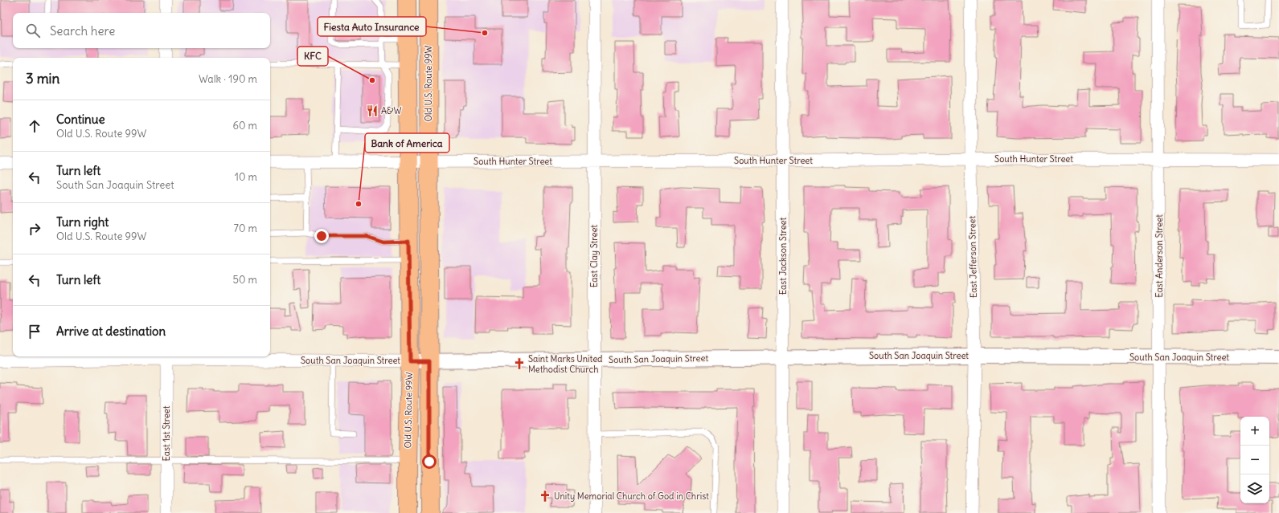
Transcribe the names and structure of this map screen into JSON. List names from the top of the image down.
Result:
{
  "streets": {
    "main road": ["Old U.S. Route 99W"],
    "street": [
      "South Hunter Street",
      "East Clay Street",
      "East Jackson Street",
      "East Anderson Street",
      "East Jefferson Street",
      "South San Joaquin Street",
      "East 1st Street"
    ]
  },
  "crossings": [
    ["Old U.S. Route 99W", "South Hunter Street"],
    ["Old U.S. Route 99W", "South San Joaquin Street"],
    ["South Hunter Street", "East Clay Street"],
    ["South Hunter Street", "East Jackson Street"],
    ["South Hunter Street", "East Anderson Street"],
    ["South Hunter Street", "East Jefferson Street"],
    ["East Clay Street", "South San Joaquin Street"],
    ["East Jackson Street", "South San Joaquin Street"],
    ["East Anderson Street", "South San Joaquin Street"],
    ["East Jefferson Street", "South San Joaquin Street"],
    ["South San Joaquin Street", "East 1st Street"]
  ],
  "places": {
    "other": ["Fiesta Auto Insurance", "KFC", "Bank of America"],
    "restaurant": ["A&W"],
    "church": ["Saint Marks United Methodist Church", "Unity Memorial Church of God in Christ"]
  },
  "page": {
    "search": "Search here",
    "heading": ["3 min", "Walk · 190 m"],
    "list": [
      ["Continue", "Old U.S. Route 99W", "60 m"],
      ["Turn left", "South San Joaquin Street", "10 m"],
      ["Turn right", "Old U.S. Route 99W", "70 m"],
      ["Turn left", "50 m"],
      "Arrive at destination"
    ],
    "map_buttons": ["+", "−"]
  }
}
